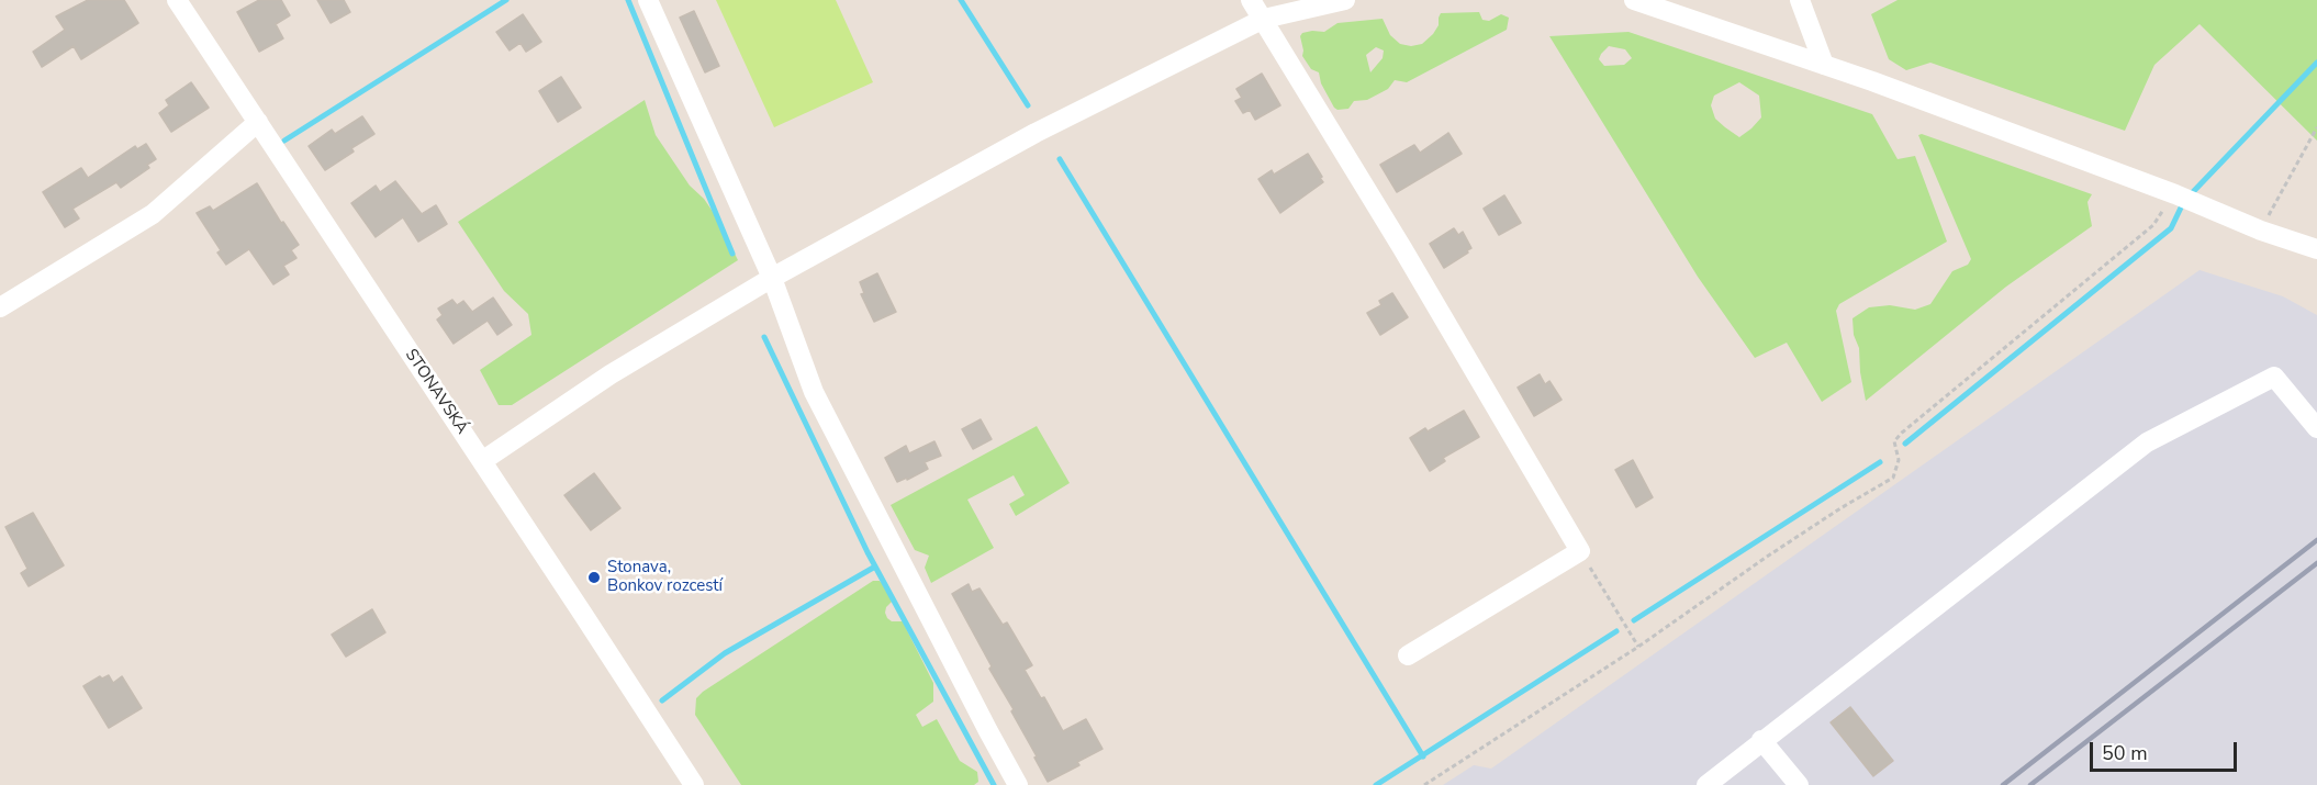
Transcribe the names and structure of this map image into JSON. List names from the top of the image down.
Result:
{
  "streets": {
    "street": ["STONAVSKÁ"]
  },
  "places": ["Stonava, Bonkov rozcestí"],
  "scale_bar": "50 m"
}
